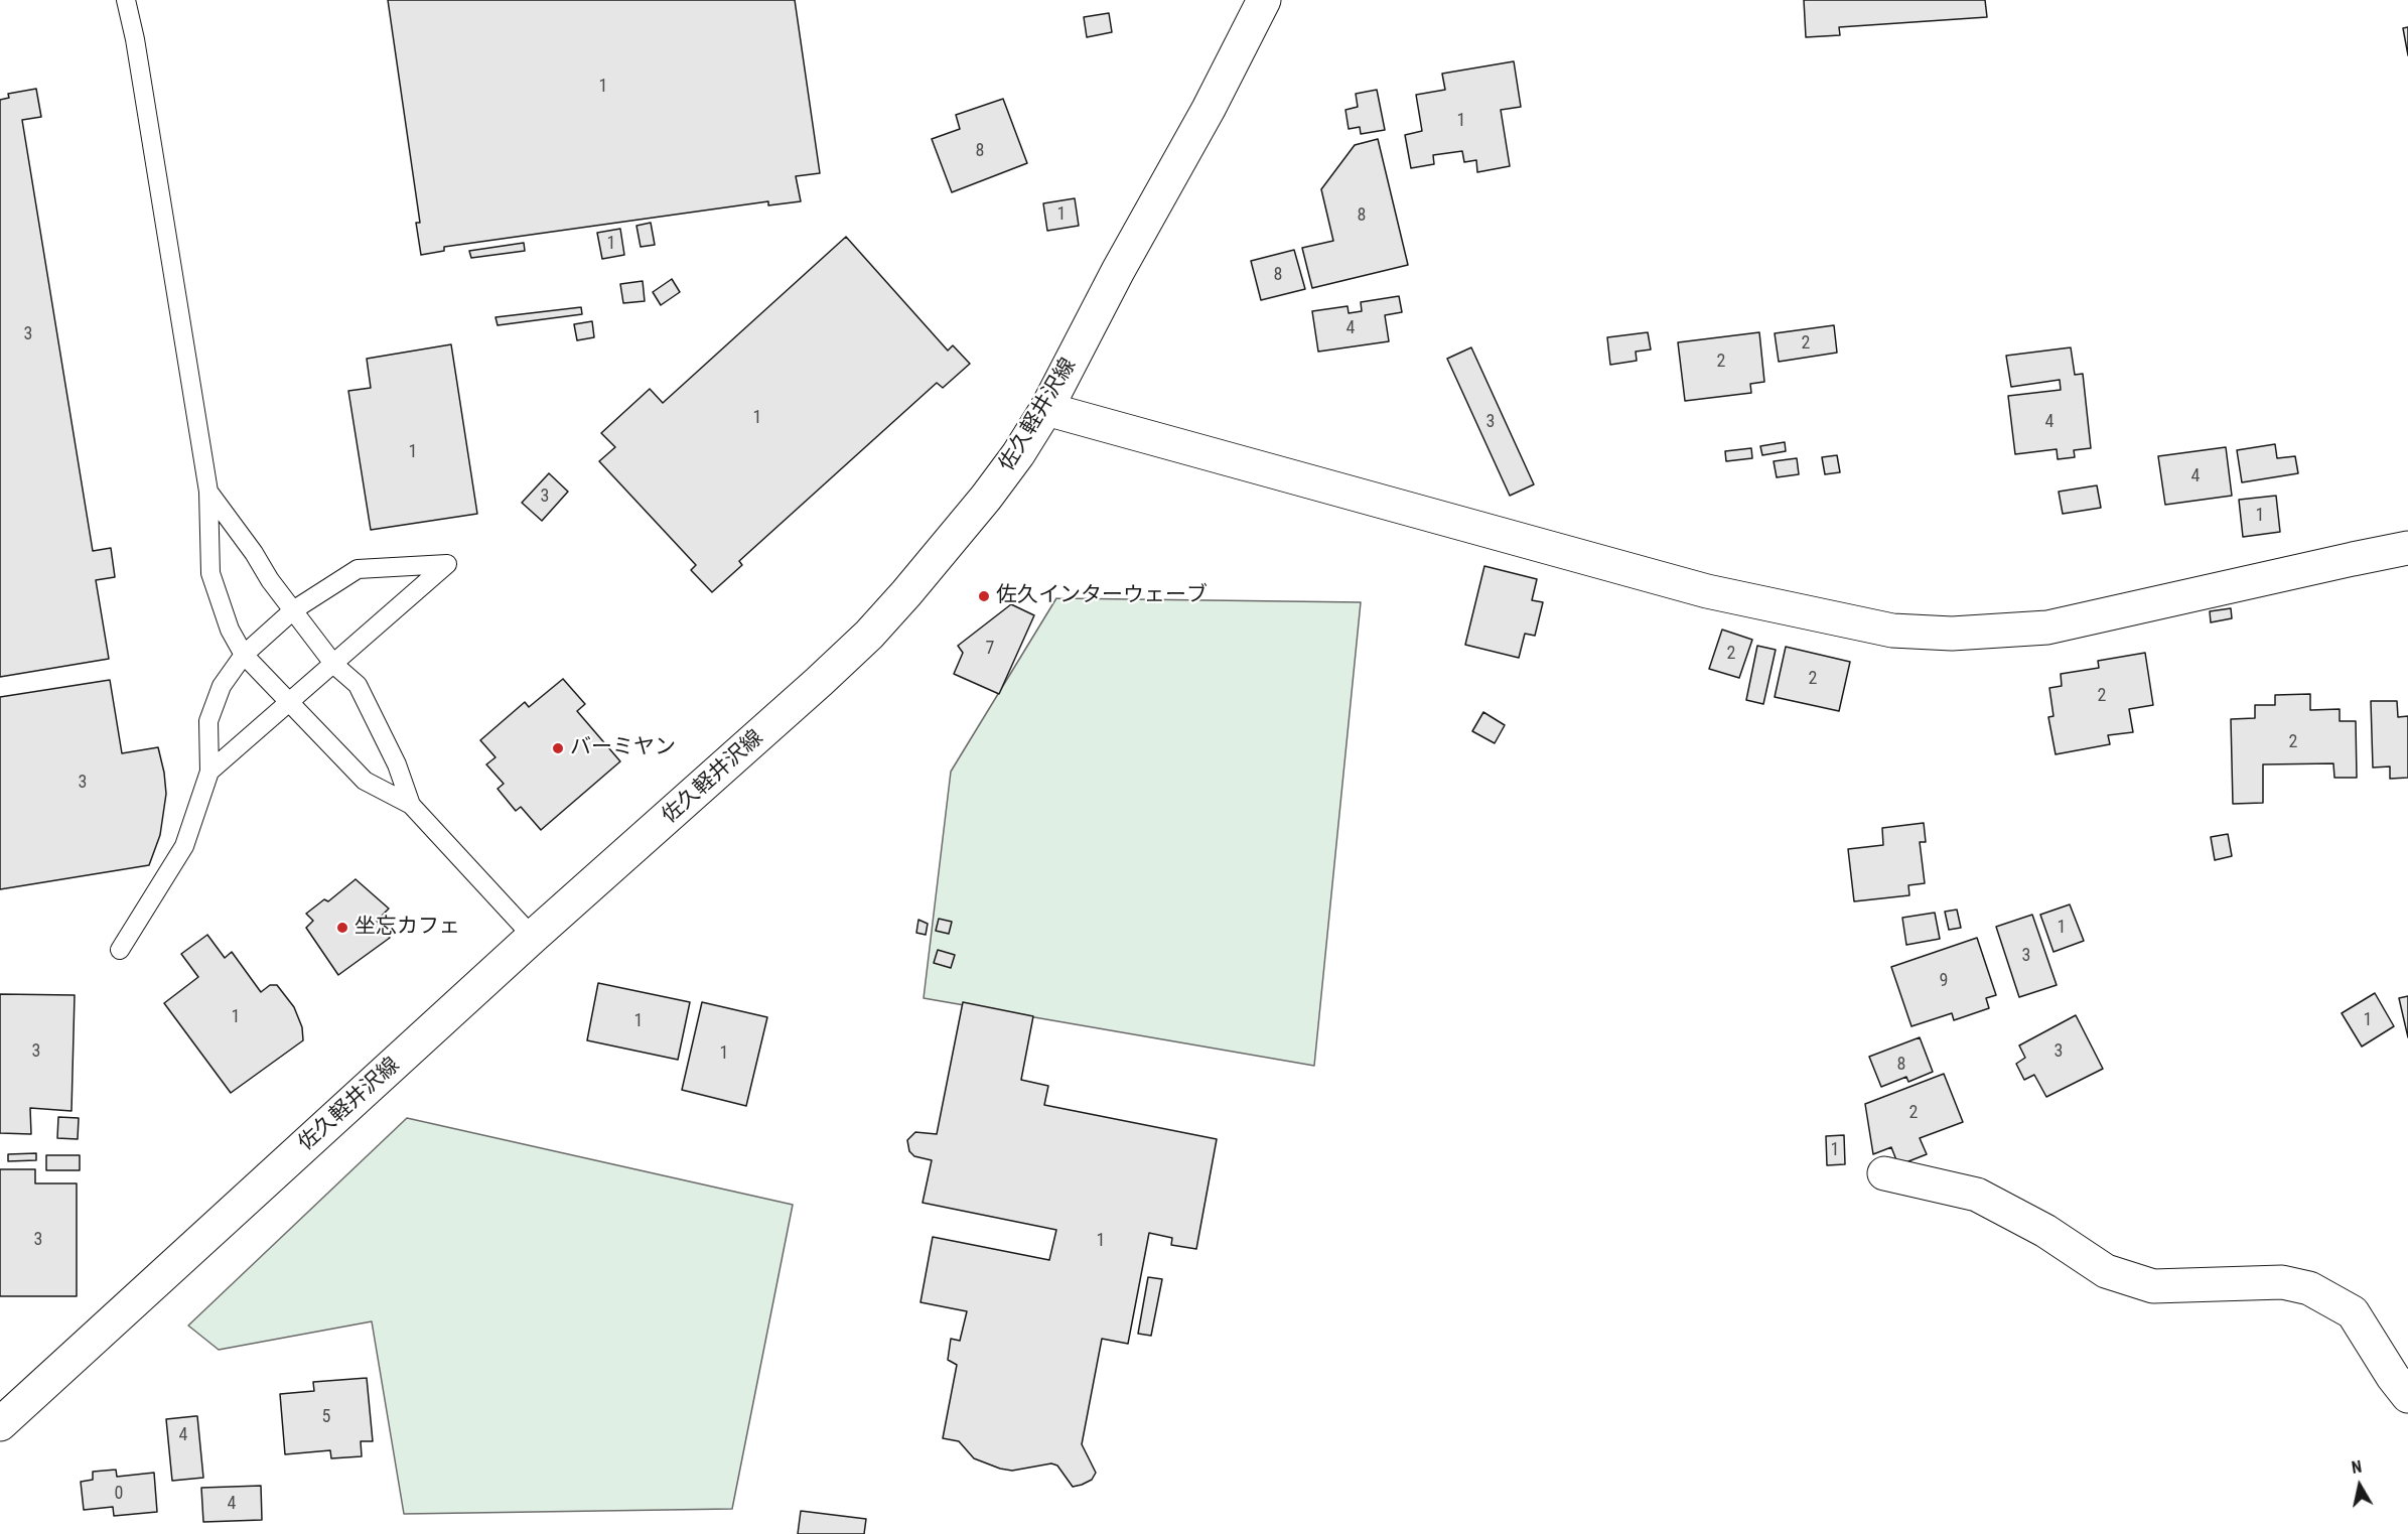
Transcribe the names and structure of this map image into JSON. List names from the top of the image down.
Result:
{
  "streets": {
    "street": ["佐久軽井沢線"]
  },
  "places": ["佐久インターウェーブ", "バーミヤン", "坐忘カフェ"],
  "house_numbers": [
    "1",
    "1",
    "8",
    "1",
    "8",
    "1",
    "8",
    "4",
    "3",
    "2",
    "2",
    "1",
    "3",
    "4",
    "1",
    "4",
    "3",
    "1",
    "7",
    "2",
    "2",
    "2",
    "2",
    "3",
    "1",
    "3",
    "9",
    "1",
    "1",
    "1",
    "3",
    "3",
    "1",
    "8",
    "2",
    "1",
    "3",
    "1",
    "5",
    "4",
    "0",
    "4"
  ],
  "north": "top"
}
